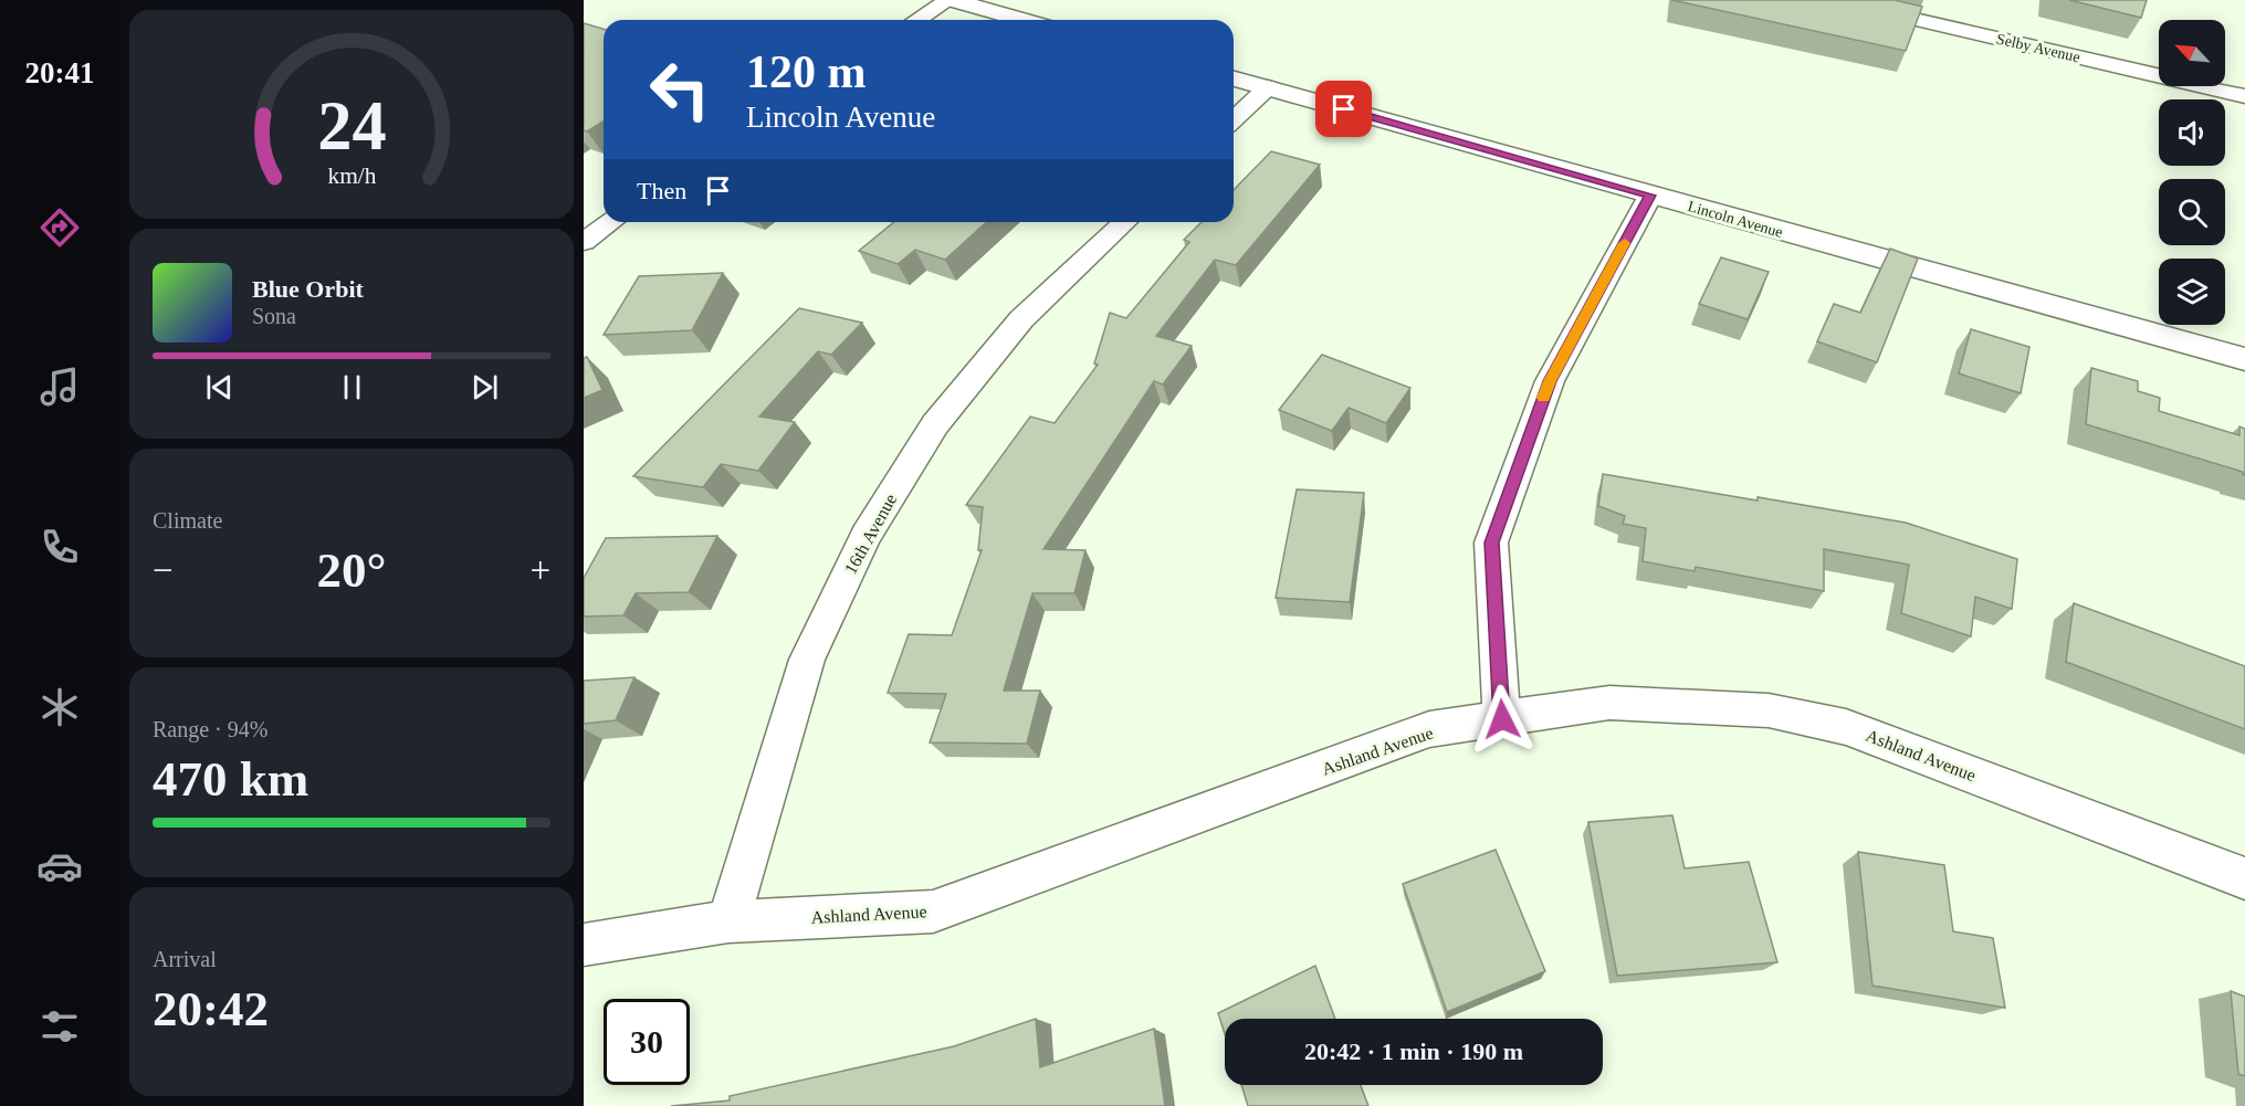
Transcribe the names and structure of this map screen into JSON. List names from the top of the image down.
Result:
{
  "streets": {
    "street": [
      "Selby Avenue",
      "Lincoln Avenue",
      "16th Avenue",
      "Ashland Avenue"
    ]
  },
  "crossings": [
    ["16th Avenue", "Ashland Avenue"]
  ],
  "north": "top left",
  "page": {
    "tabs": "20:41",
    "turn": ["120 m", "Lincoln Avenue"],
    "then": "Then",
    "song": ["Blue Orbit", "Sona"],
    "tile": [
      "Climate",
      ["Range · 94%", "470 km"],
      ["Arrival", "20:42"]
    ],
    "heat": ["−", "20°", "+"],
    "limit": "30",
    "trip": "20:42 · 1 min · 190 m",
    "gauge": ["24", "km/h"]
  }
}
